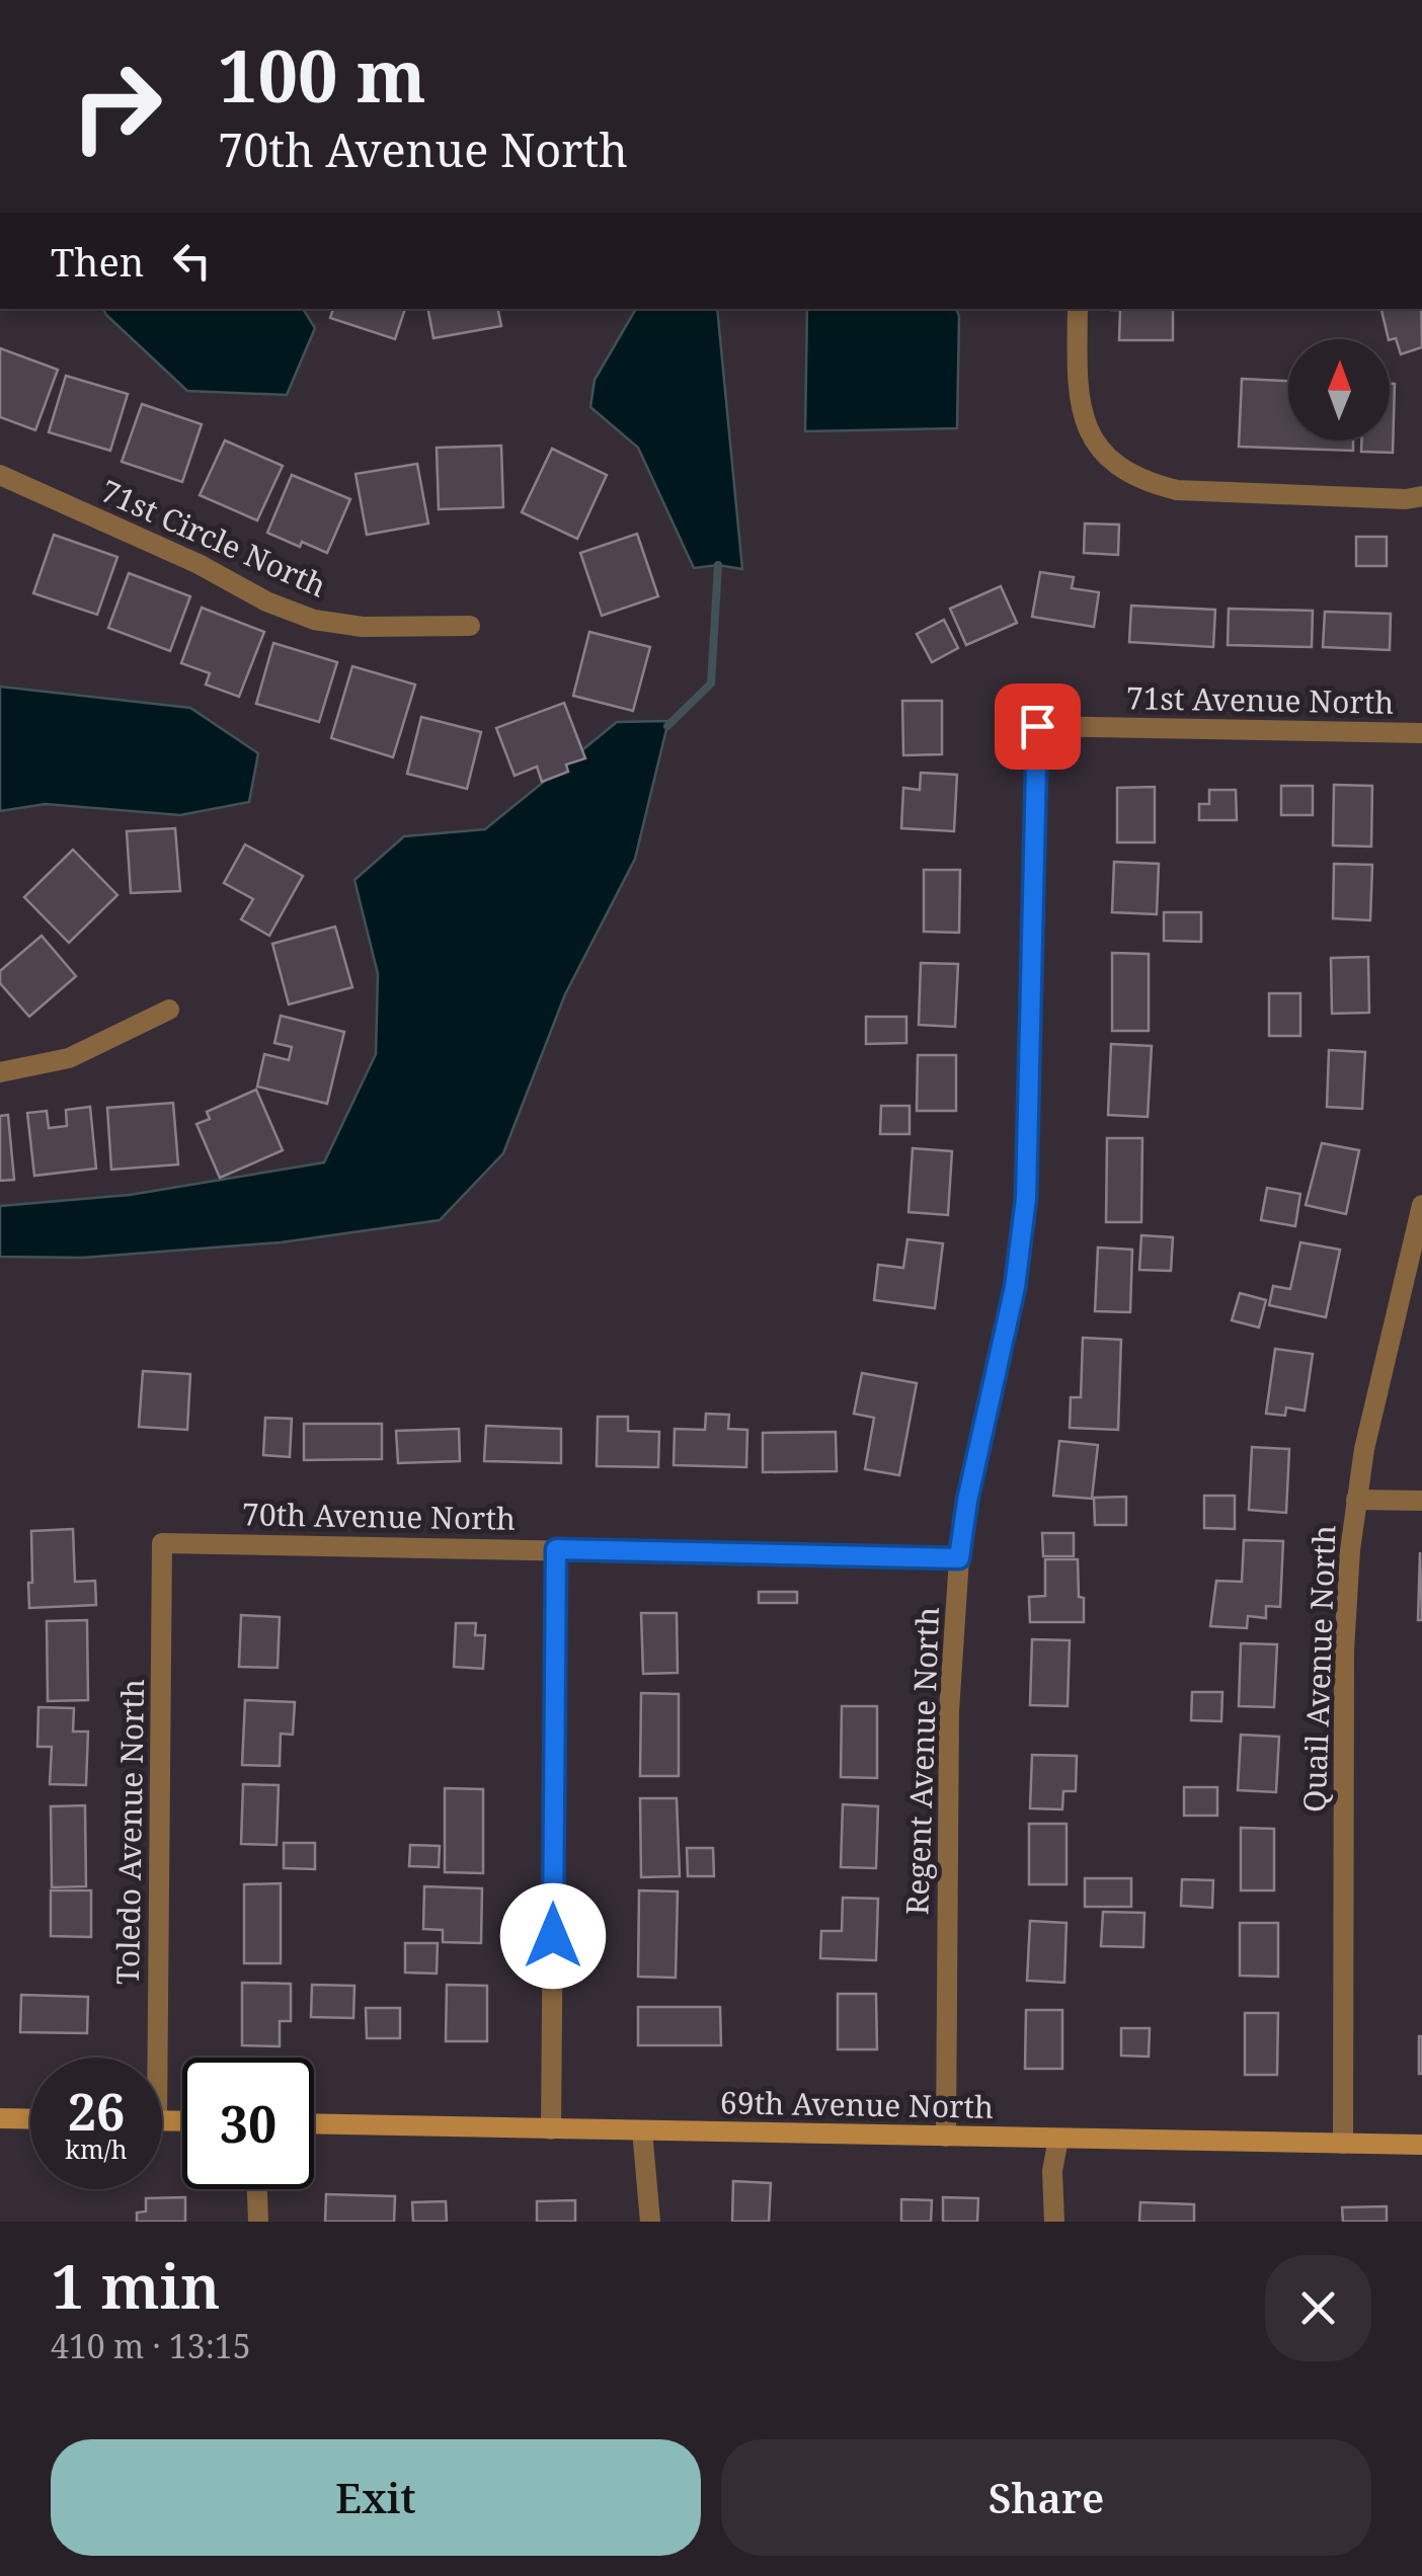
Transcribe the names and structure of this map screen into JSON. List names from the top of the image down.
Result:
{
  "streets": {
    "street": [
      "71st Circle North",
      "71st Avenue North",
      "70th Avenue North",
      "Quail Avenue North",
      "Regent Avenue North",
      "Toledo Avenue North",
      "69th Avenue North"
    ]
  },
  "crossings": [
    ["71st Avenue North", "Regent Avenue North"],
    ["70th Avenue North", "Regent Avenue North"],
    ["70th Avenue North", "Toledo Avenue North"],
    ["Quail Avenue North", "69th Avenue North"],
    ["Regent Avenue North", "69th Avenue North"]
  ],
  "north": "top",
  "page": {
    "turn": ["100 m", "70th Avenue North"],
    "then": "Then",
    "speed": "26 km/h",
    "limit": "30",
    "heading": ["1 min", "410 m · 13:15"],
    "buttons": ["Exit", "Share"]
  }
}
